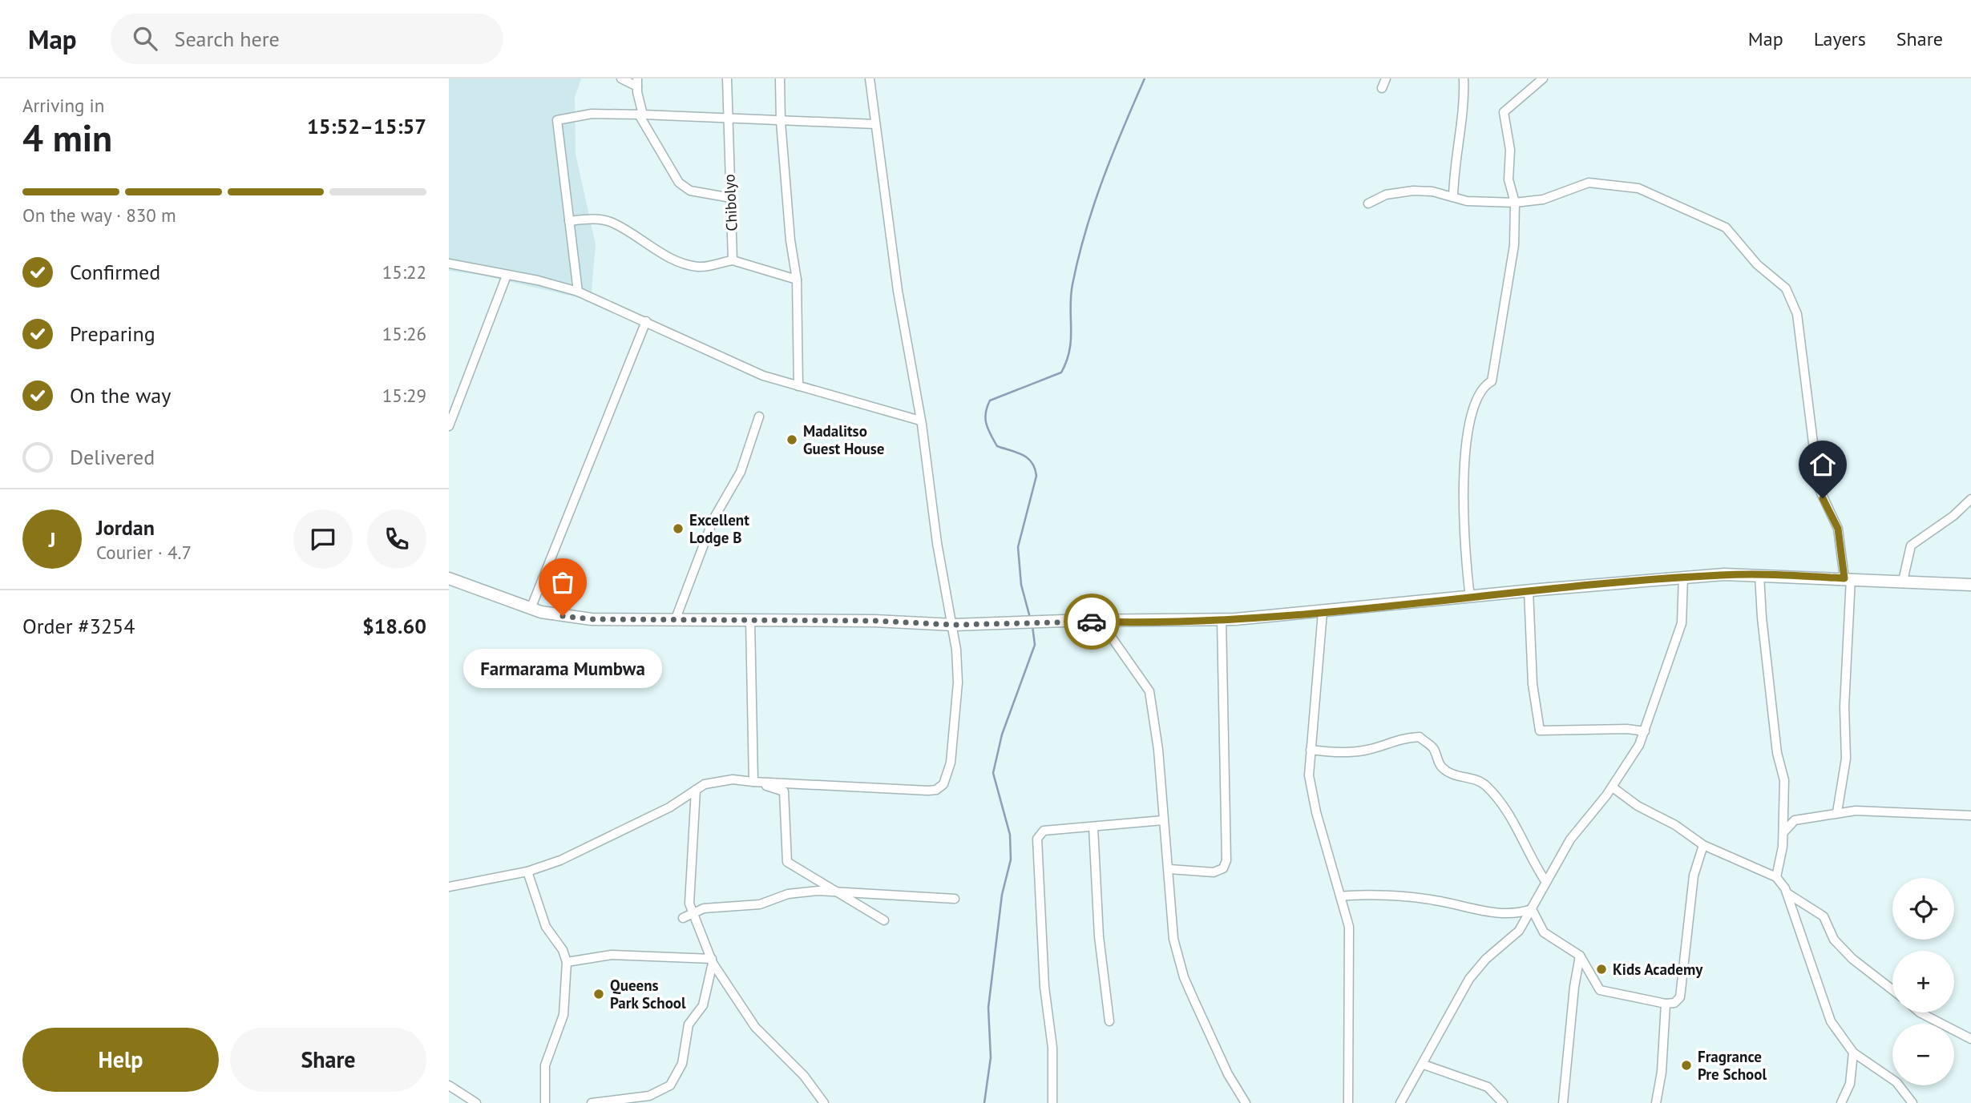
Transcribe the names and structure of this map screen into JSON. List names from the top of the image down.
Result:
{
  "streets": {
    "street": ["Chibolyo"]
  },
  "places": [
    "Madalitso Guest House",
    "Excellent Lodge B",
    "Farmarama Mumbwa",
    "Kids Academy",
    "Queens Park School",
    "Fragrance Pre School"
  ],
  "page": {
    "header": "Map",
    "search": "Search here",
    "nav": ["Map", "Layers", "Share"],
    "heading": ["4 min", "Arriving in", "15:52–15:57"],
    "panel": [
      "Jordan",
      "Courier · 4.7",
      "Order #3254",
      "$18.60"
    ],
    "bar": "On the way · 830 m",
    "list": [
      ["Confirmed", "15:22"],
      ["Preparing", "15:26"],
      ["On the way", "15:29"],
      "Delivered"
    ],
    "round": "J",
    "bubble": "Farmarama Mumbwa",
    "map_buttons": ["+", "−"],
    "buttons": ["Help", "Share"]
  }
}
